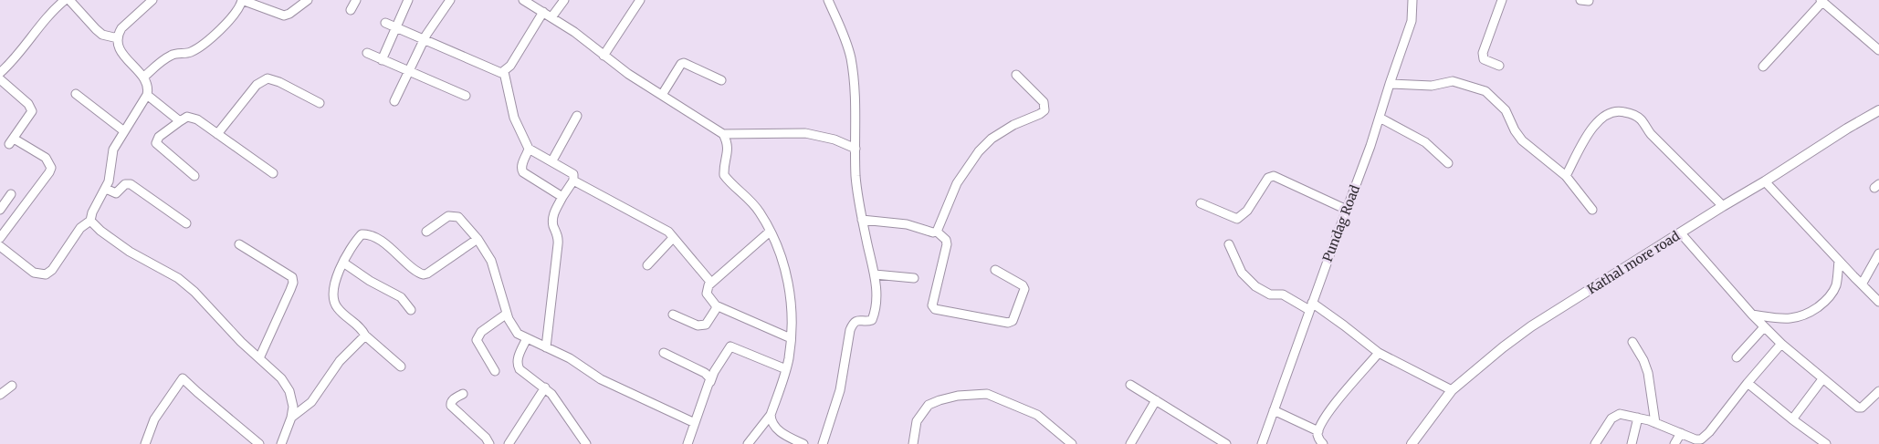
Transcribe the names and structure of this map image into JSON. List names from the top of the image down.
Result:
{
  "streets": {
    "main road": ["Kathal more road"],
    "street": ["Pundag Road"]
  }
}
